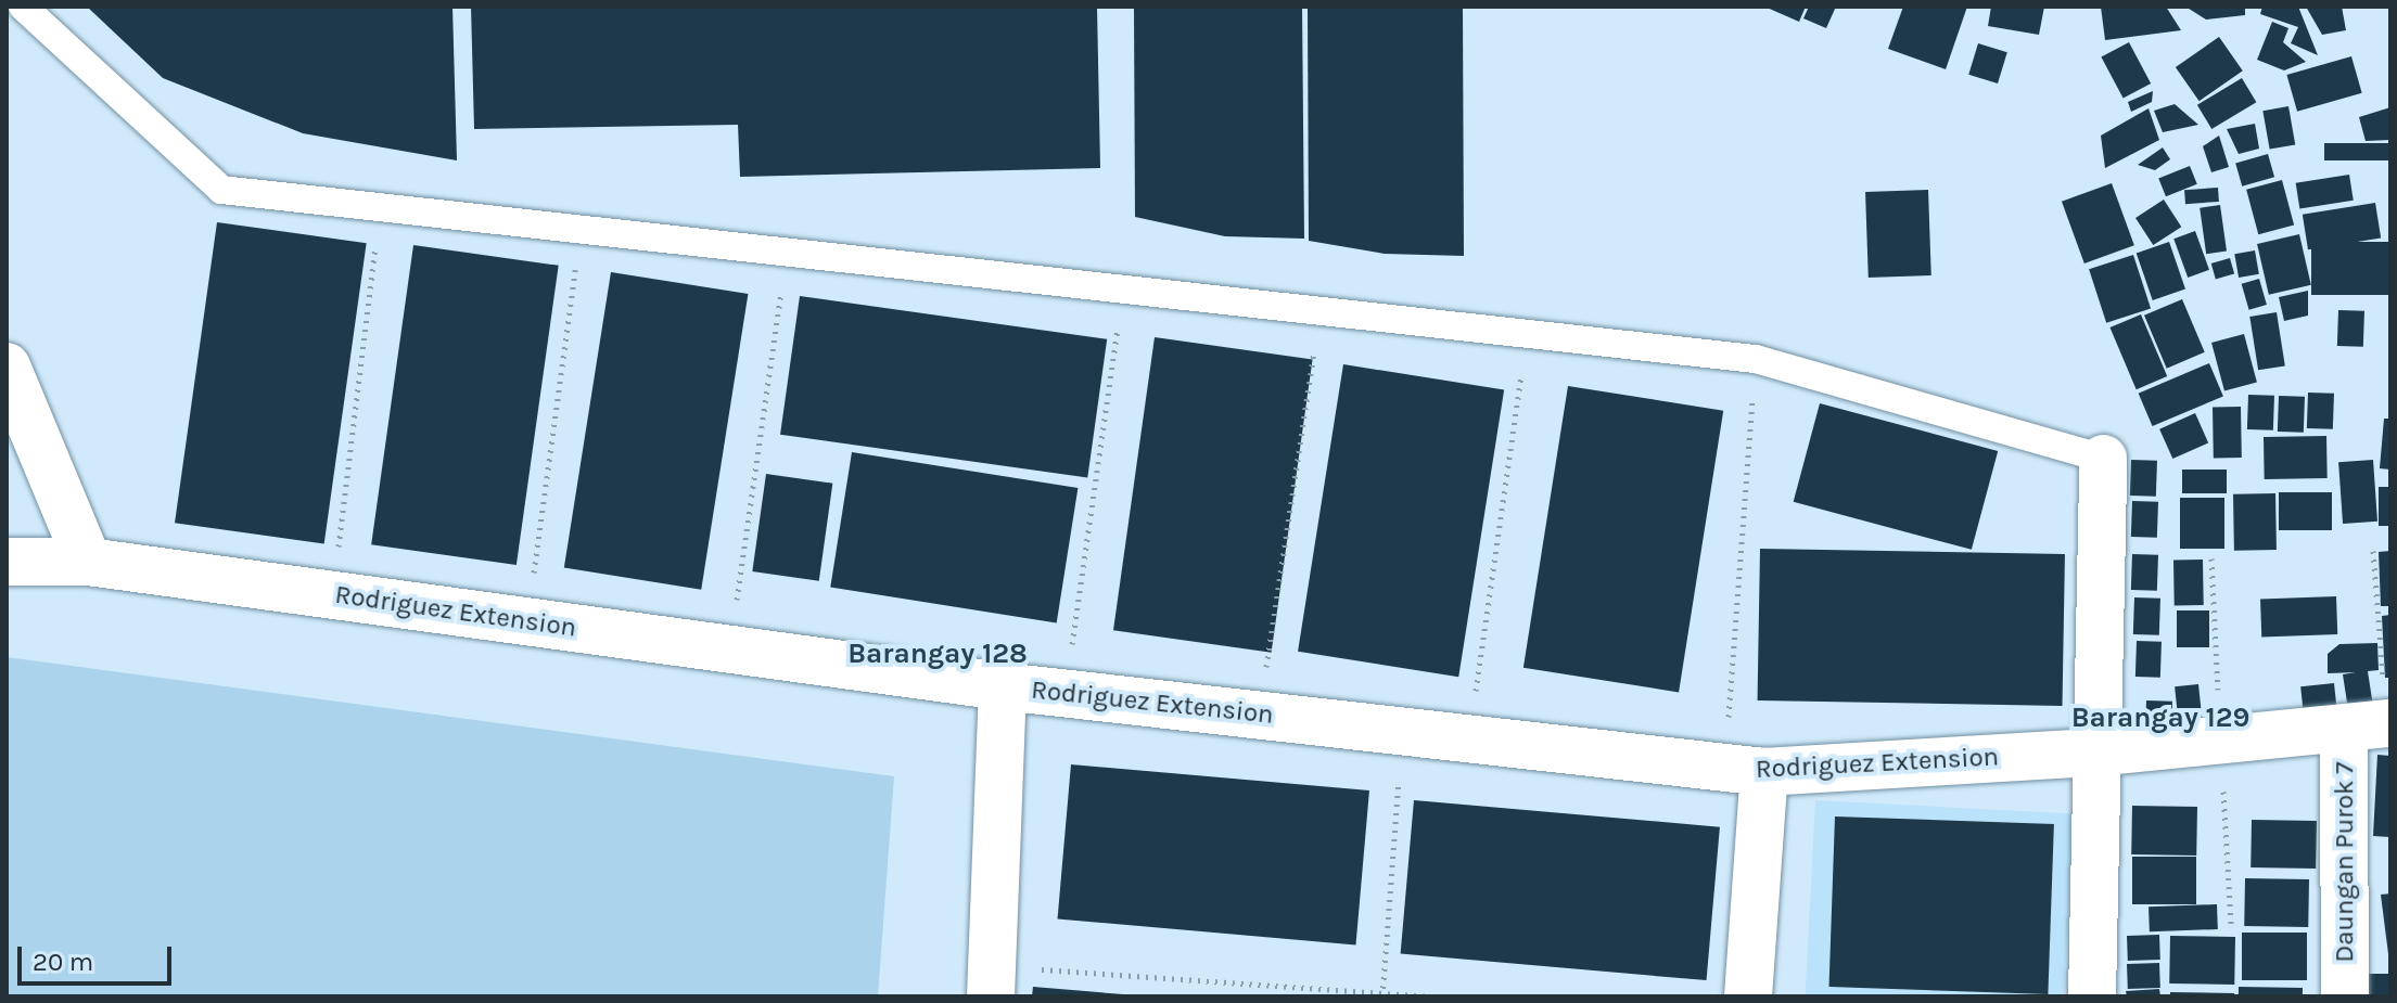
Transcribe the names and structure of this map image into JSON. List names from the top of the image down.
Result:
{
  "streets": {
    "street": ["Rodriguez Extension", "Daungan Purok 7"]
  },
  "crossings": [
    ["Rodriguez Extension", "Daungan Purok 7"]
  ],
  "districts": ["Barangay 128", "Barangay 129"],
  "scale_bar": "20 m"
}
